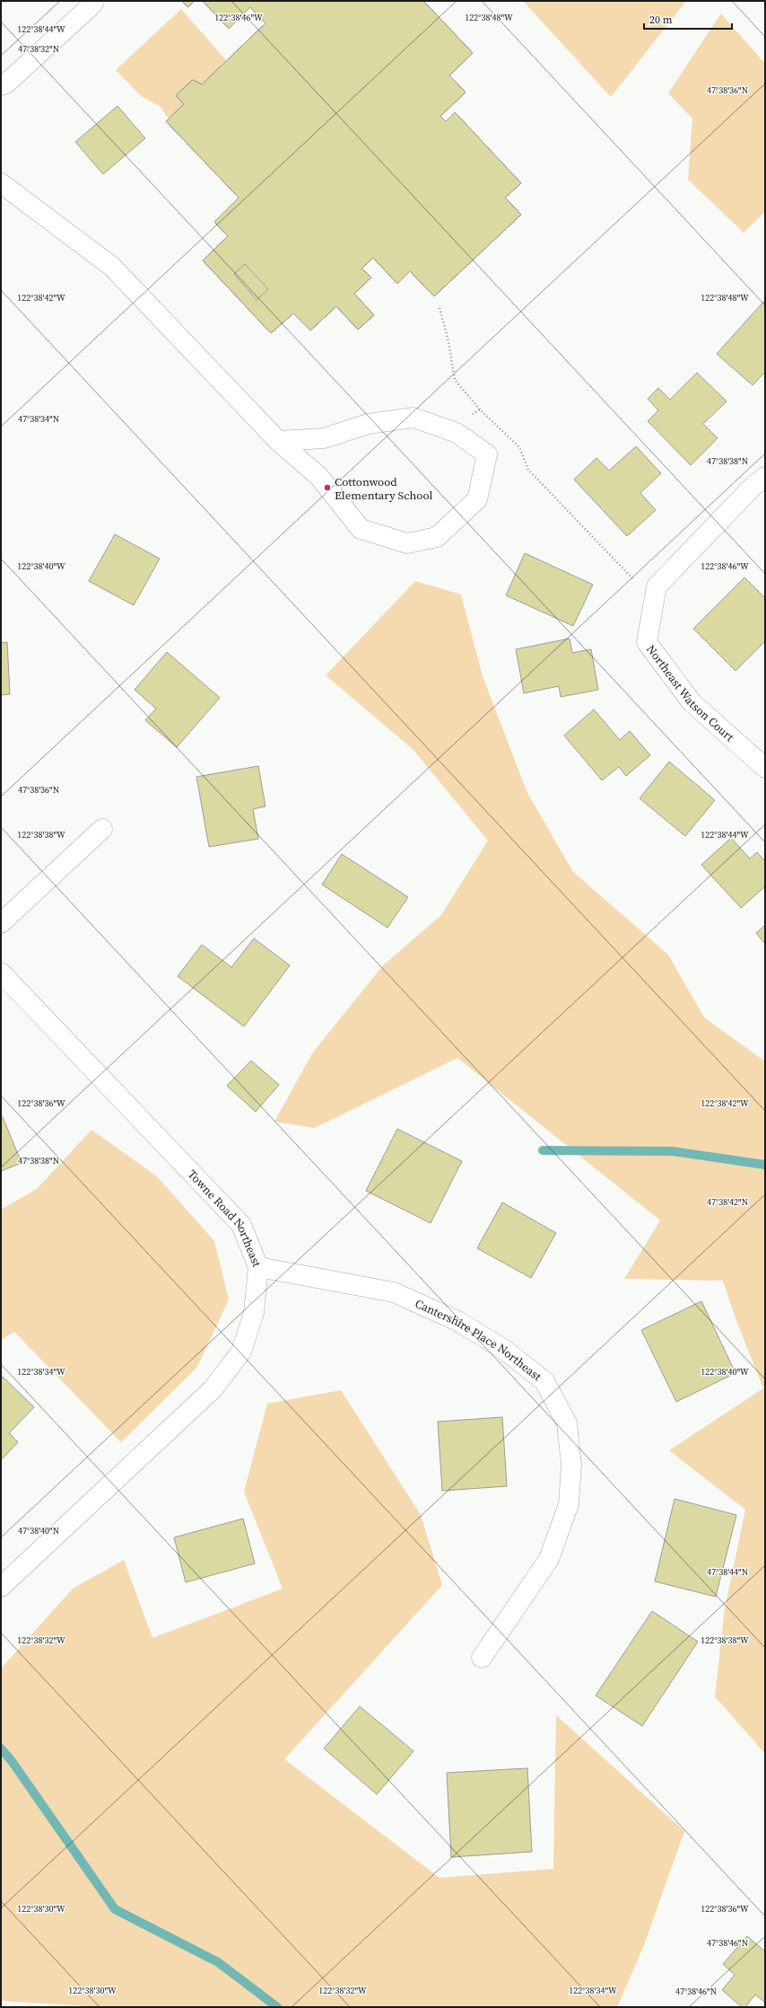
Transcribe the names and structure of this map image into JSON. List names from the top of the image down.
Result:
{
  "streets": {
    "street": ["Northeast Watson Court", "Towne Road Northeast", "Cantershire Place Northeast"]
  },
  "crossings": [
    ["Towne Road Northeast", "Cantershire Place Northeast"]
  ],
  "places": ["Cottonwood Elementary School"],
  "scale_bar": "20 m",
  "coordinates": [
    "122°38'46\"W",
    "122°38'48\"W",
    "122°38'44\"W",
    "47°38'32\"N",
    "47°38'36\"N",
    "122°38'42\"W",
    "47°38'34\"N",
    "47°38'38\"N",
    "122°38'40\"W",
    "122°38'38\"W",
    "122°38'36\"W",
    "47°38'42\"N",
    "122°38'34\"W",
    "47°38'40\"N",
    "47°38'44\"N",
    "122°38'32\"W",
    "122°38'30\"W",
    "47°38'46\"N"
  ]
}
